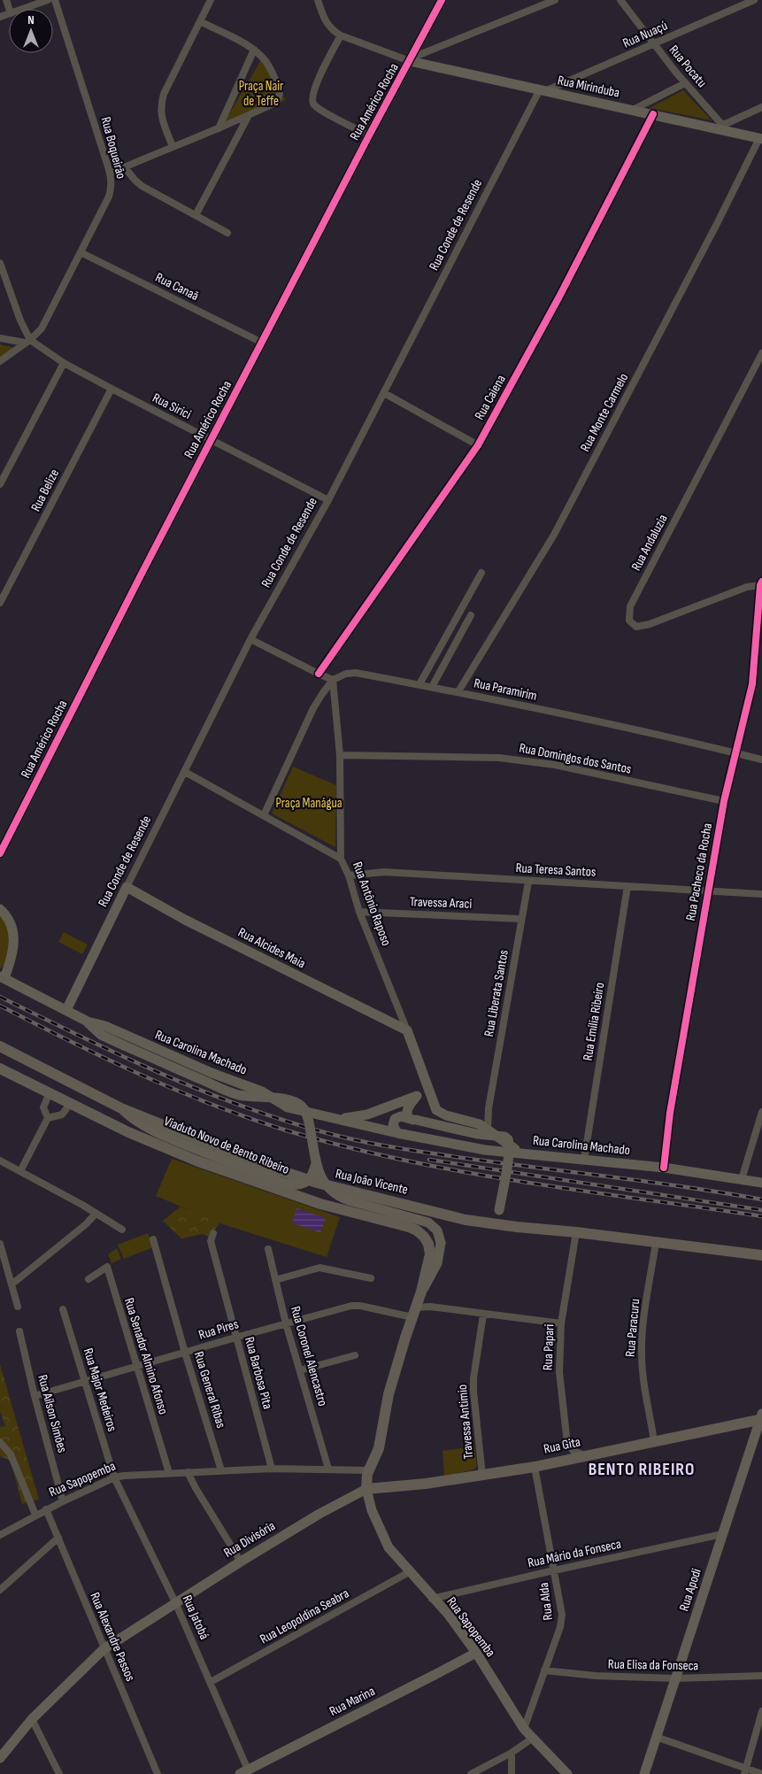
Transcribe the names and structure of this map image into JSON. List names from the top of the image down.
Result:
{
  "streets": {
    "main road": [
      "Rua Mirinduba",
      "Rua Américo Rocha",
      "Rua Conde de Resende",
      "Rua Antônio Raposo",
      "Rua Alcides Maia",
      "Rua Carolina Machado",
      "Viaduto Novo de Bento Ribeiro",
      "Rua João Vicente",
      "Rua Gita",
      "Rua Sapopemba",
      "Rua Divisória",
      "Rua Apodi",
      "Rua Marina"
    ],
    "street": [
      "Rua Nuaçú",
      "Rua Pocatu",
      "Rua Boqueirão",
      "Rua Canaã",
      "Rua Caiena",
      "Rua Sirici",
      "Rua Monte Carmelo",
      "Rua Belize",
      "Rua Andaluzia",
      "Rua Paramirim",
      "Rua Domingos dos Santos",
      "Rua Teresa Santos",
      "Rua Pacheco da Rocha",
      "Travessa Araci",
      "Rua Liberata Santos",
      "Rua Emília Ribeiro",
      "Rua Paracuru",
      "Rua Pires",
      "Rua Papari",
      "Rua Senador Almino Afonso",
      "Rua Coronel Alencastro",
      "Rua Barbosa Pita",
      "Rua Major Medeiros",
      "Rua General Ribas",
      "Rua Aílson Simões",
      "Travessa Antimio",
      "Rua Mário da Fonseca",
      "Rua Alda",
      "Rua Leopoldina Seabra",
      "Rua Jatobá",
      "Rua Alexandre Passos",
      "Rua Elisa da Fonseca"
    ]
  },
  "crossings": [
    ["Rua Nuaçú", "Rua Pocatu"],
    ["Rua Nuaçú", "Rua Mirinduba"],
    ["Rua Nuaçú", "Rua Conde de Resende"],
    ["Rua Pocatu", "Rua Mirinduba"],
    ["Rua Mirinduba", "Rua Américo Rocha"],
    ["Rua Mirinduba", "Rua Conde de Resende"],
    ["Rua Mirinduba", "Rua Caiena"],
    ["Rua Mirinduba", "Rua Monte Carmelo"],
    ["Rua Américo Rocha", "Rua Canaã"],
    ["Rua Américo Rocha", "Rua Sirici"],
    ["Rua Boqueirão", "Rua Canaã"],
    ["Rua Boqueirão", "Rua Sirici"],
    ["Rua Conde de Resende", "Rua Sirici"],
    ["Rua Conde de Resende", "Rua Antônio Raposo"],
    ["Rua Conde de Resende", "Rua Alcides Maia"],
    ["Rua Conde de Resende", "Rua Carolina Machado"],
    ["Rua Sirici", "Rua Belize"],
    ["Rua Monte Carmelo", "Rua Paramirim"],
    ["Rua Andaluzia", "Rua Pacheco da Rocha"],
    ["Rua Paramirim", "Rua Pacheco da Rocha"],
    ["Rua Domingos dos Santos", "Rua Pacheco da Rocha"],
    ["Rua Teresa Santos", "Rua Pacheco da Rocha"],
    ["Rua Teresa Santos", "Rua Antônio Raposo"],
    ["Rua Teresa Santos", "Rua Liberata Santos"],
    ["Rua Teresa Santos", "Rua Emília Ribeiro"],
    ["Rua Pacheco da Rocha", "Rua Carolina Machado"],
    ["Travessa Araci", "Rua Antônio Raposo"],
    ["Travessa Araci", "Rua Liberata Santos"],
    ["Rua Antônio Raposo", "Rua Alcides Maia"],
    ["Rua Antônio Raposo", "Rua Liberata Santos"],
    ["Rua Antônio Raposo", "Rua Carolina Machado"],
    ["Rua Emília Ribeiro", "Rua Carolina Machado"],
    ["Viaduto Novo de Bento Ribeiro", "Rua João Vicente"],
    ["Rua João Vicente", "Rua Paracuru"],
    ["Rua João Vicente", "Rua Papari"],
    ["Rua Paracuru", "Rua Gita"],
    ["Rua Pires", "Rua Papari"],
    ["Rua Pires", "Rua Senador Almino Afonso"],
    ["Rua Pires", "Rua Coronel Alencastro"],
    ["Rua Pires", "Rua Barbosa Pita"],
    ["Rua Pires", "Rua Major Medeiros"],
    ["Rua Pires", "Rua General Ribas"],
    ["Rua Pires", "Rua Aílson Simões"],
    ["Rua Pires", "Travessa Antimio"],
    ["Rua Papari", "Rua Gita"],
    ["Rua Senador Almino Afonso", "Rua Sapopemba"],
    ["Rua Coronel Alencastro", "Rua Sapopemba"],
    ["Rua Barbosa Pita", "Rua Sapopemba"],
    ["Rua Major Medeiros", "Rua Sapopemba"],
    ["Rua Major Medeiros", "Rua Jatobá"],
    ["Rua General Ribas", "Rua Sapopemba"],
    ["Rua Aílson Simões", "Rua Sapopemba"],
    ["Travessa Antimio", "Rua Gita"],
    ["Rua Gita", "Rua Sapopemba"],
    ["Rua Gita", "Rua Divisória"],
    ["Rua Gita", "Rua Apodi"],
    ["Rua Gita", "Rua Alda"],
    ["Rua Sapopemba", "Rua Divisória"],
    ["Rua Sapopemba", "Rua Mário da Fonseca"],
    ["Rua Sapopemba", "Rua Alda"],
    ["Rua Sapopemba", "Rua Leopoldina Seabra"],
    ["Rua Sapopemba", "Rua Jatobá"],
    ["Rua Sapopemba", "Rua Alexandre Passos"],
    ["Rua Sapopemba", "Rua Marina"],
    ["Rua Divisória", "Rua Jatobá"],
    ["Rua Divisória", "Rua Alexandre Passos"],
    ["Rua Mário da Fonseca", "Rua Apodi"],
    ["Rua Mário da Fonseca", "Rua Alda"],
    ["Rua Apodi", "Rua Elisa da Fonseca"],
    ["Rua Alda", "Rua Elisa da Fonseca"],
    ["Rua Leopoldina Seabra", "Rua Jatobá"],
    ["Rua Jatobá", "Rua Marina"]
  ],
  "districts": ["BENTO RIBEIRO"],
  "parks": ["Praça Nair de Teffe", "Praça Manágua"],
  "north": "top"
}
